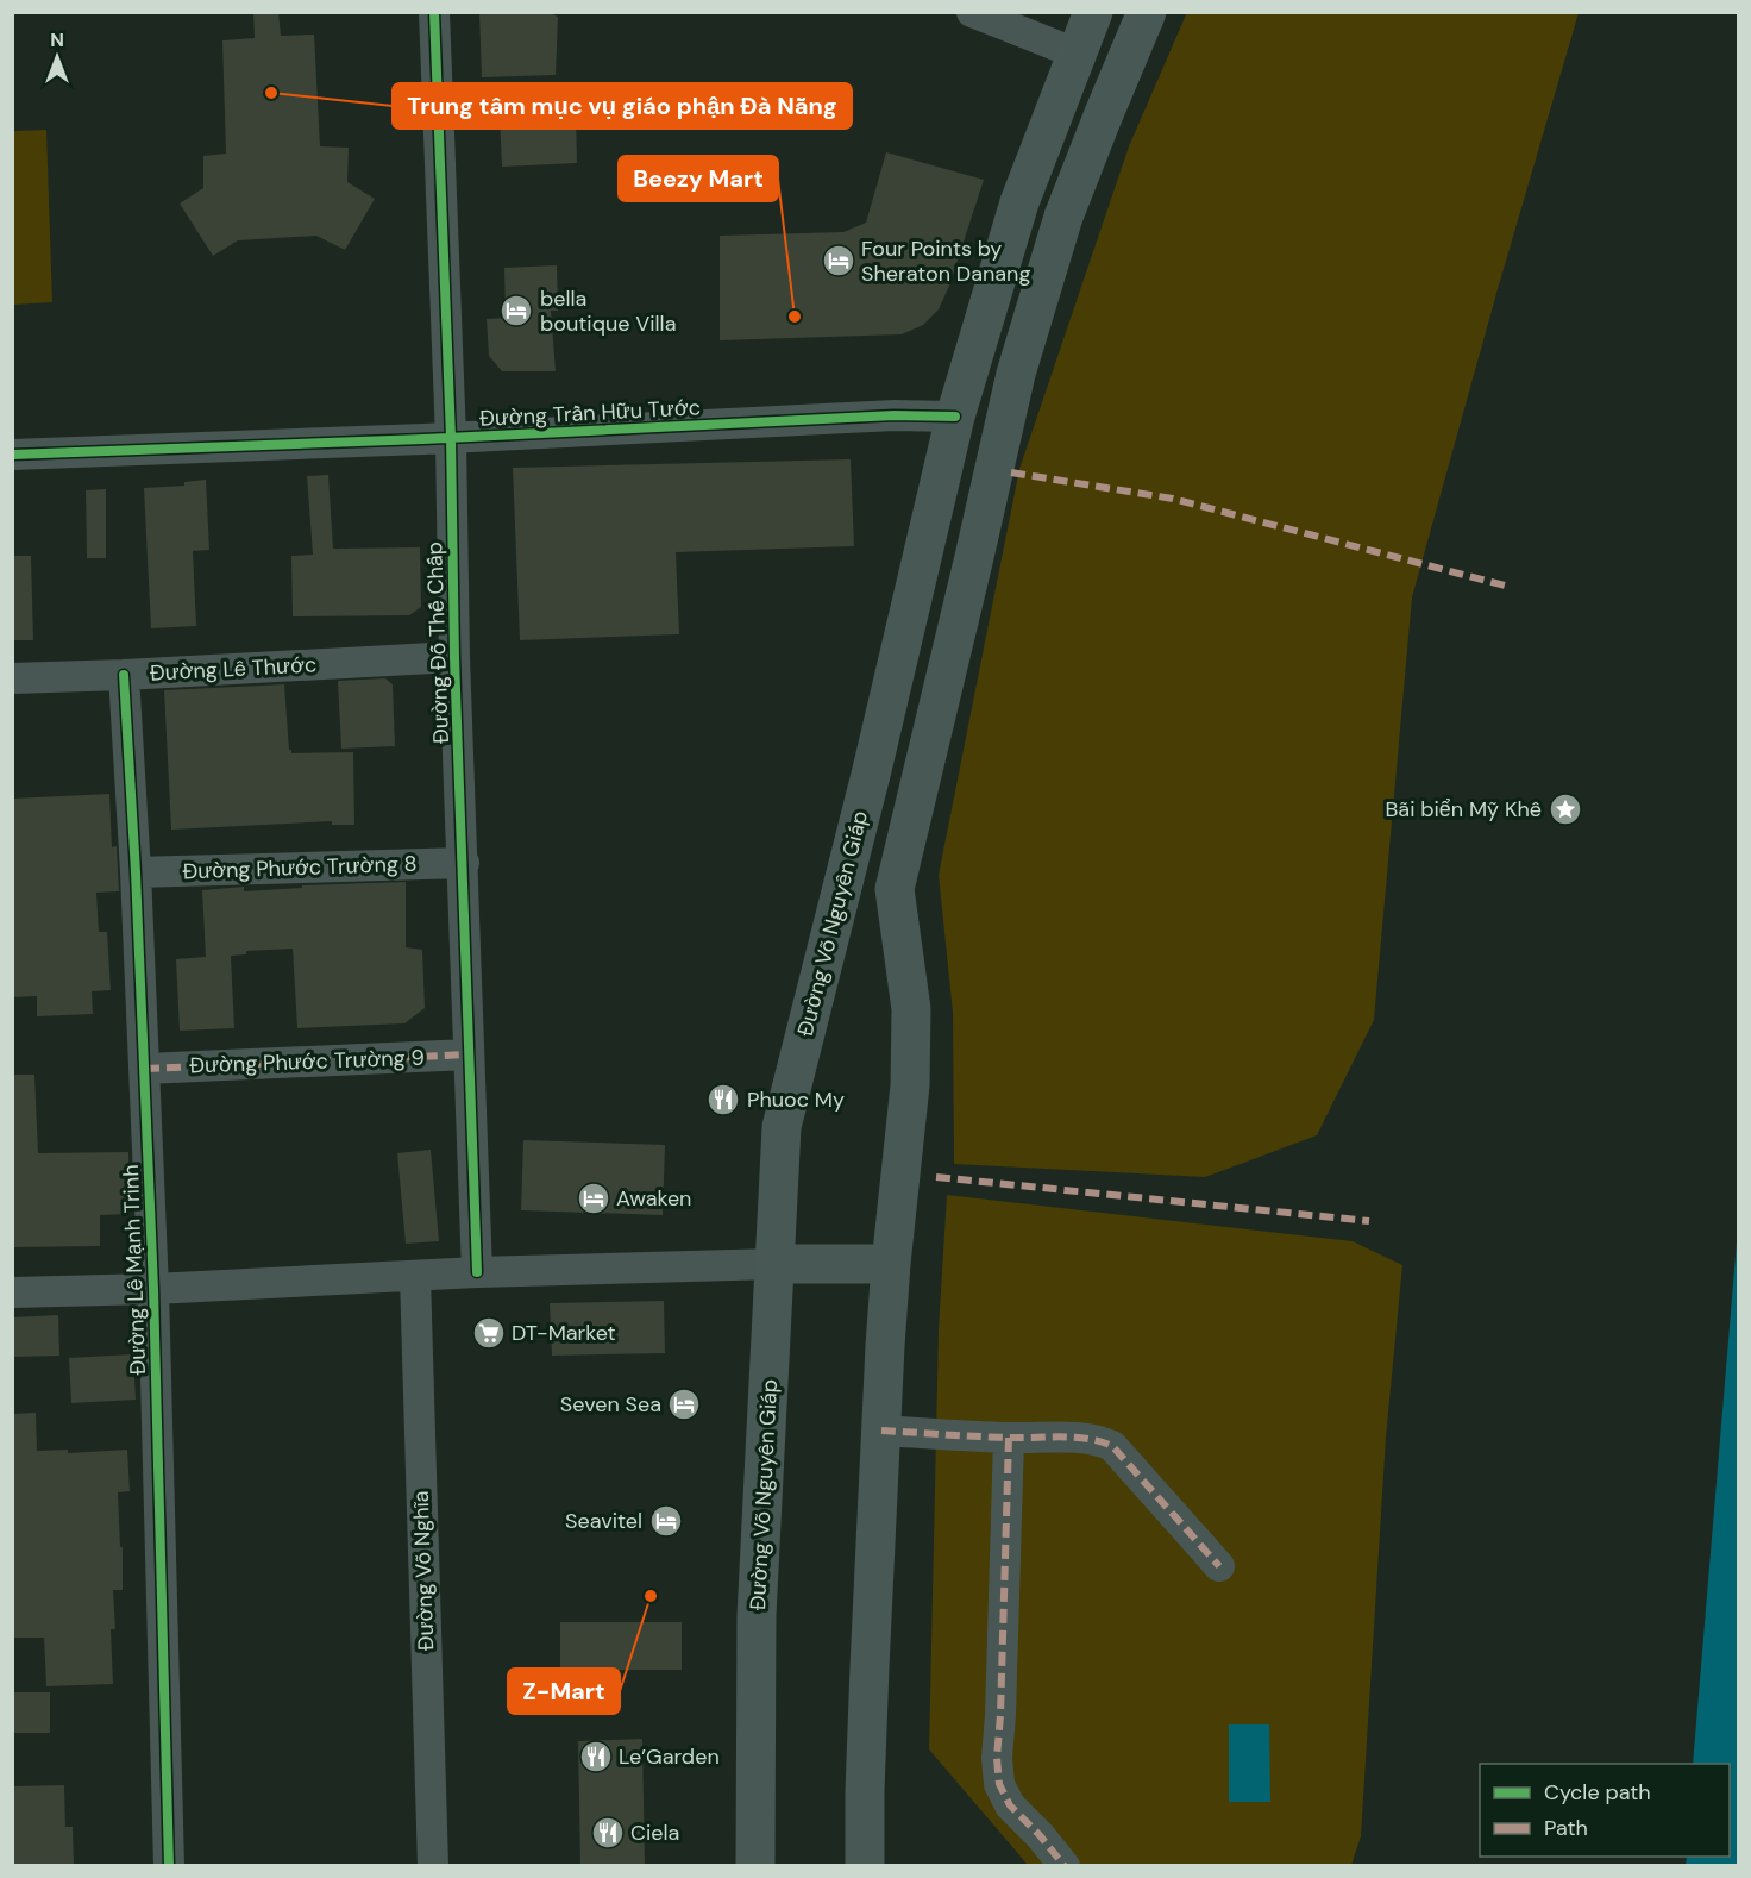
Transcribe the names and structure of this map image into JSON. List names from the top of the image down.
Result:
{
  "streets": {
    "main road": ["Đường Võ Nguyên Giáp"],
    "street": [
      "Đường Trần Hữu Tước",
      "Đường Đỗ Thế Chấp",
      "Đường Lê Thước",
      "Đường Phước Trường 8",
      "Đường Phước Trường 9",
      "Đường Lê Mạnh Trinh",
      "Đường Võ Nghĩa"
    ]
  },
  "crossings": [
    ["Đường Trần Hữu Tước", "Đường Đỗ Thế Chấp"],
    ["Đường Trần Hữu Tước", "Đường Võ Nguyên Giáp"],
    ["Đường Đỗ Thế Chấp", "Đường Lê Thước"],
    ["Đường Đỗ Thế Chấp", "Đường Phước Trường 8"],
    ["Đường Đỗ Thế Chấp", "Đường Phước Trường 9"],
    ["Đường Lê Thước", "Đường Lê Mạnh Trinh"],
    ["Đường Phước Trường 8", "Đường Lê Mạnh Trinh"],
    ["Đường Phước Trường 9", "Đường Lê Mạnh Trinh"]
  ],
  "places": {
    "other": ["Trung tâm mục vụ giáo phận Đà Nẵng", "Beezy Mart", "Z-Mart"],
    "hotel": [
      "Four Points by Sheraton Danang",
      "bella boutique Villa",
      "Awaken",
      "Seven Sea",
      "Seavitel"
    ],
    "place": ["Bãi biển Mỹ Khê"],
    "restaurant": ["Phuoc My", "Le’Garden", "Ciela"],
    "supermarket": ["DT-Market"]
  },
  "legend": ["Cycle path", "Path"],
  "north": "top"
}
